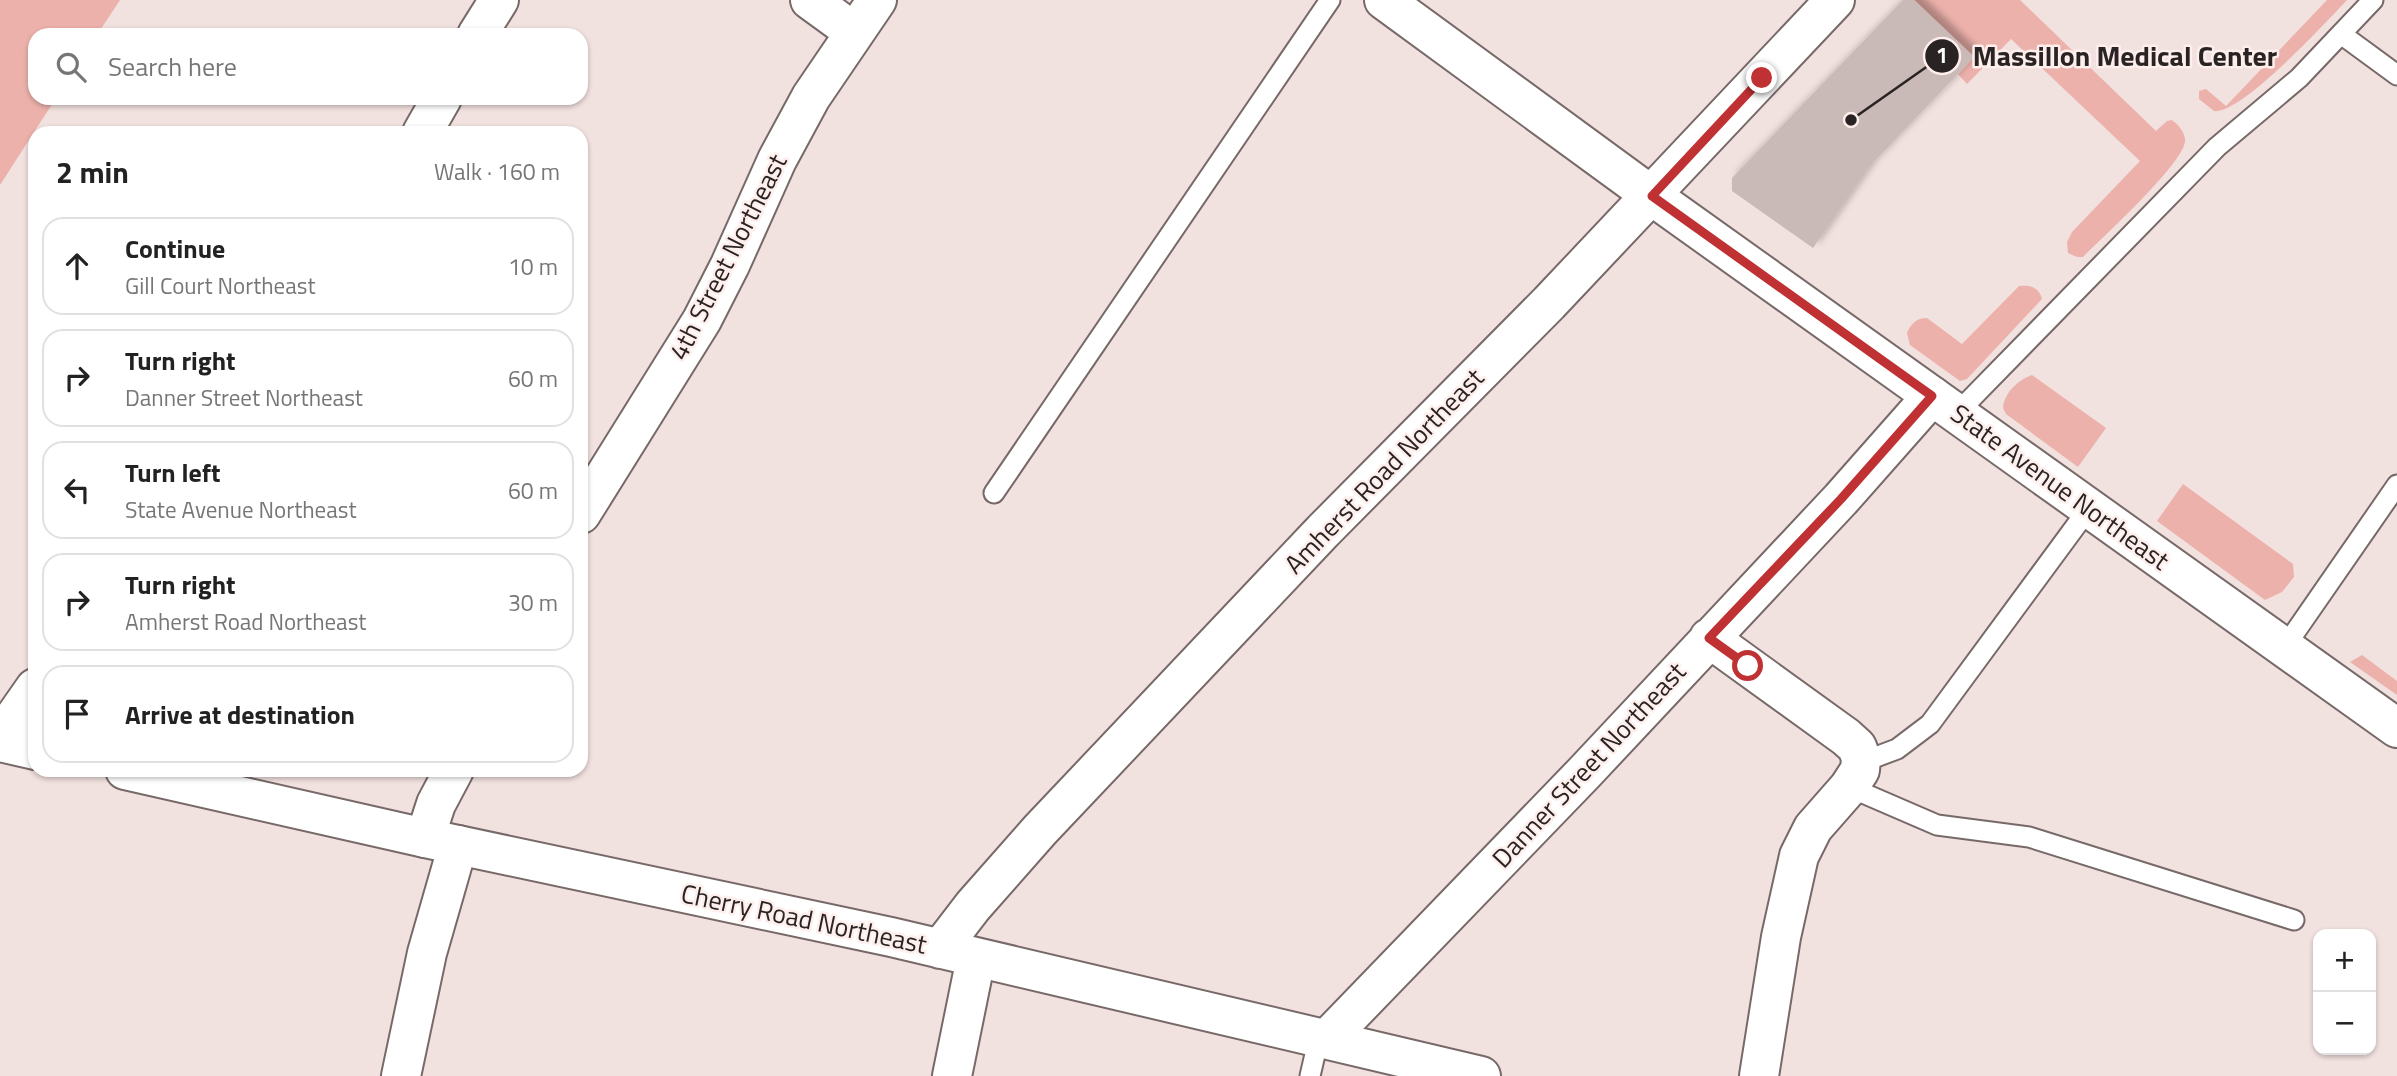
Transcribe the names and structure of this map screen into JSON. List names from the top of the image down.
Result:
{
  "streets": {
    "street": [
      "4th Street Northeast",
      "Amherst Road Northeast",
      "State Avenue Northeast",
      "Danner Street Northeast",
      "Cherry Road Northeast"
    ]
  },
  "crossings": [
    ["Amherst Road Northeast", "State Avenue Northeast"],
    ["Amherst Road Northeast", "Cherry Road Northeast"],
    ["State Avenue Northeast", "Danner Street Northeast"],
    ["Danner Street Northeast", "Cherry Road Northeast"]
  ],
  "places": ["Massillon Medical Center"],
  "page": {
    "search": "Search here",
    "heading": ["2 min", "Walk · 160 m"],
    "list": [
      ["Continue", "Gill Court Northeast", "10 m"],
      ["Turn right", "Danner Street Northeast", "60 m"],
      ["Turn left", "State Avenue Northeast", "60 m"],
      ["Turn right", "Amherst Road Northeast", "30 m"],
      "Arrive at destination"
    ],
    "map_buttons": ["+", "−"]
  }
}
